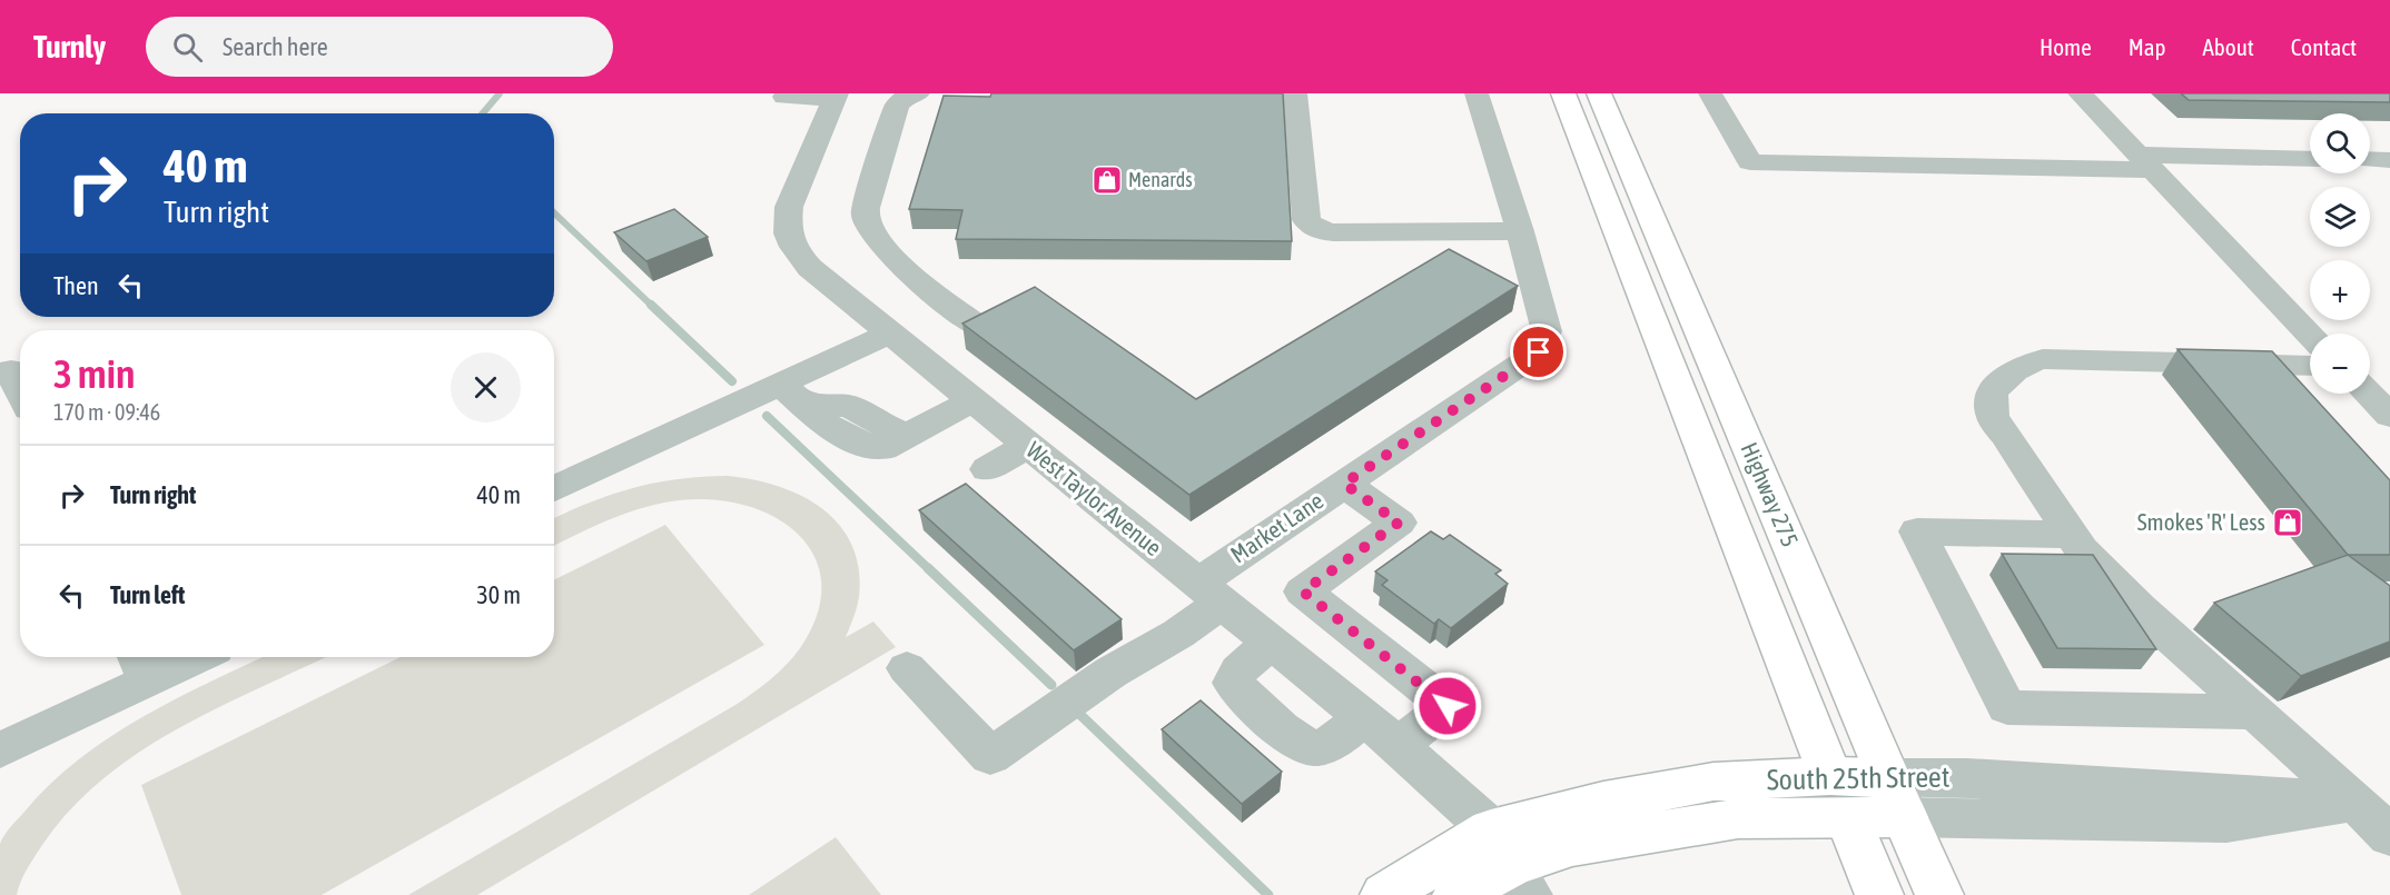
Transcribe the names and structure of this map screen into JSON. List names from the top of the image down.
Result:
{
  "streets": {
    "main road": ["Highway 275", "South 25th Street"],
    "street": ["West Taylor Avenue", "Market Lane"]
  },
  "crossings": [
    ["Highway 275", "South 25th Street"],
    ["West Taylor Avenue", "Market Lane"],
    ["West Taylor Avenue", "South 25th Street"]
  ],
  "places": {
    "shop": ["Menards", "Smokes 'R' Less"]
  },
  "page": {
    "header": "Turnly",
    "search": "Search here",
    "nav": [
      "Home",
      "Map",
      "About",
      "Contact"
    ],
    "map_buttons": ["+", "−"],
    "turn": ["40 m", "Turn right"],
    "then": "Then",
    "heading": ["3 min", "170 m · 09:46"],
    "list": [
      {
        "name": "Turn right",
        "value": "40 m"
      },
      {
        "name": "Turn left",
        "value": "30 m"
      }
    ]
  }
}
